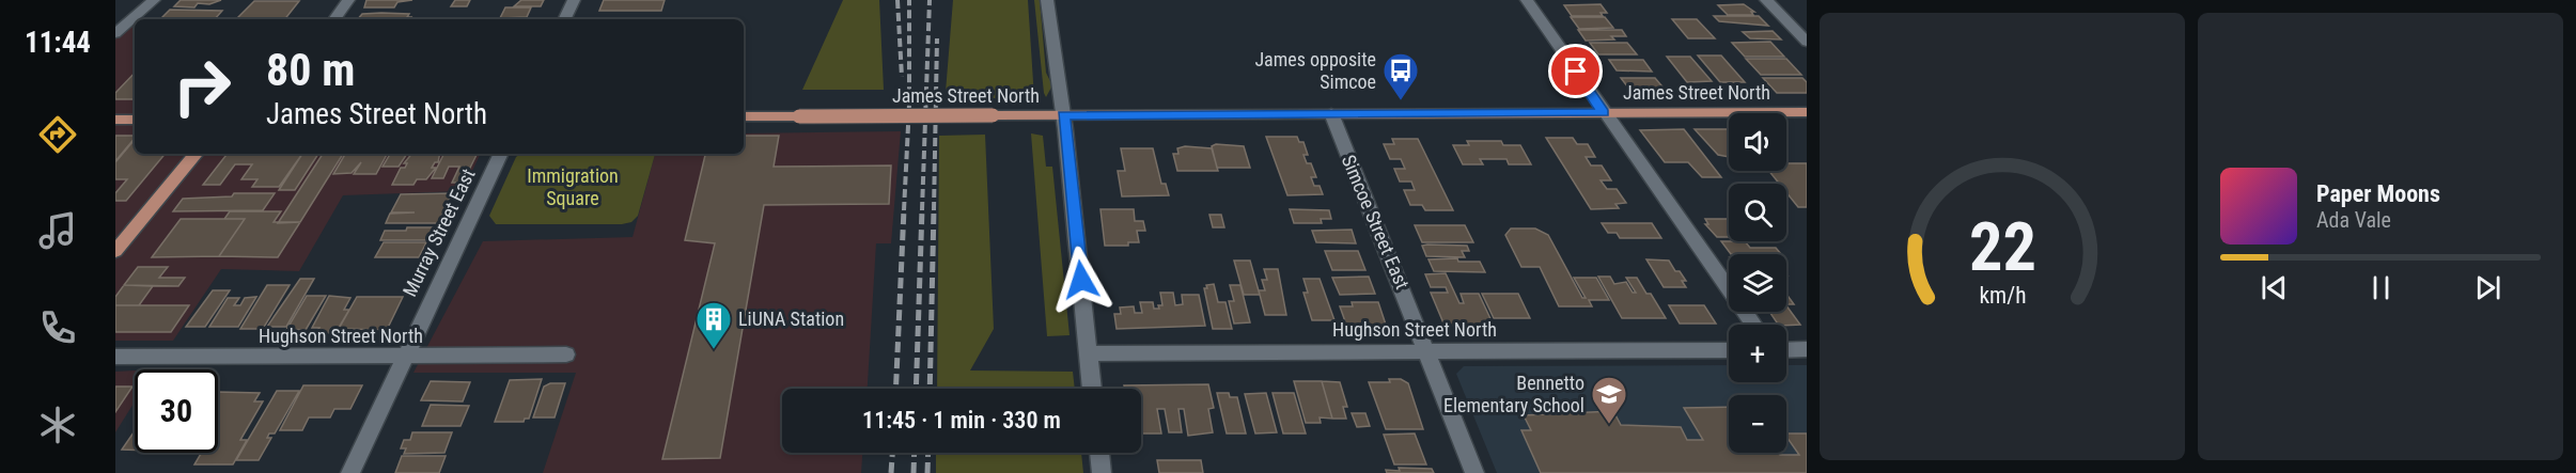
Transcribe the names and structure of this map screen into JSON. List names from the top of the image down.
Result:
{
  "streets": {
    "main road": ["James Street North"],
    "street": ["Simcoe Street East", "Murray Street East", "Hughson Street North"]
  },
  "crossings": [
    ["James Street North", "Simcoe Street East"],
    ["Simcoe Street East", "Hughson Street North"],
    ["Murray Street East", "Hughson Street North"]
  ],
  "parks": ["Immigration Square"],
  "places": {
    "bus stop": ["James opposite Simcoe"],
    "building": ["LiUNA Station"],
    "school or university": ["Bennetto Elementary School"]
  },
  "page": {
    "tabs": "11:44",
    "turn": ["80 m", "James Street North"],
    "map_buttons": ["+", "−"],
    "song": ["Paper Moons", "Ada Vale"],
    "limit": "30",
    "trip": "11:45 · 1 min · 330 m",
    "gauge": ["22", "km/h"]
  }
}
